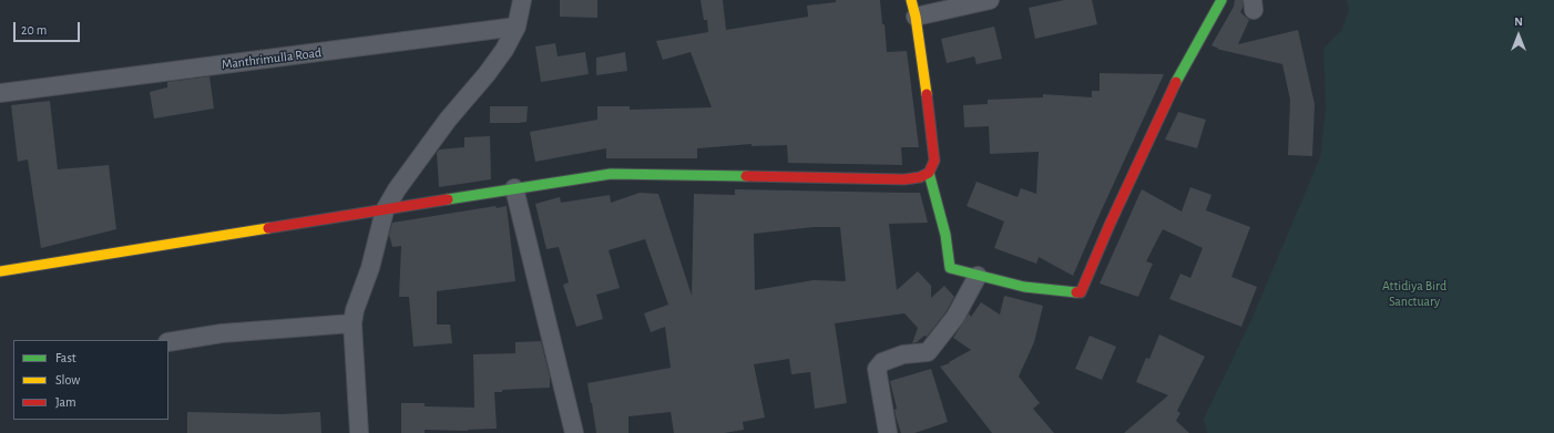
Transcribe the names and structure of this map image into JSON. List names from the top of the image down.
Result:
{
  "streets": {
    "street": ["Manthrimulla Road"]
  },
  "parks": ["Attidiya Bird Sanctuary"],
  "legend": ["Fast", "Slow", "Jam"],
  "scale_bar": "20 m",
  "north": "top"
}
